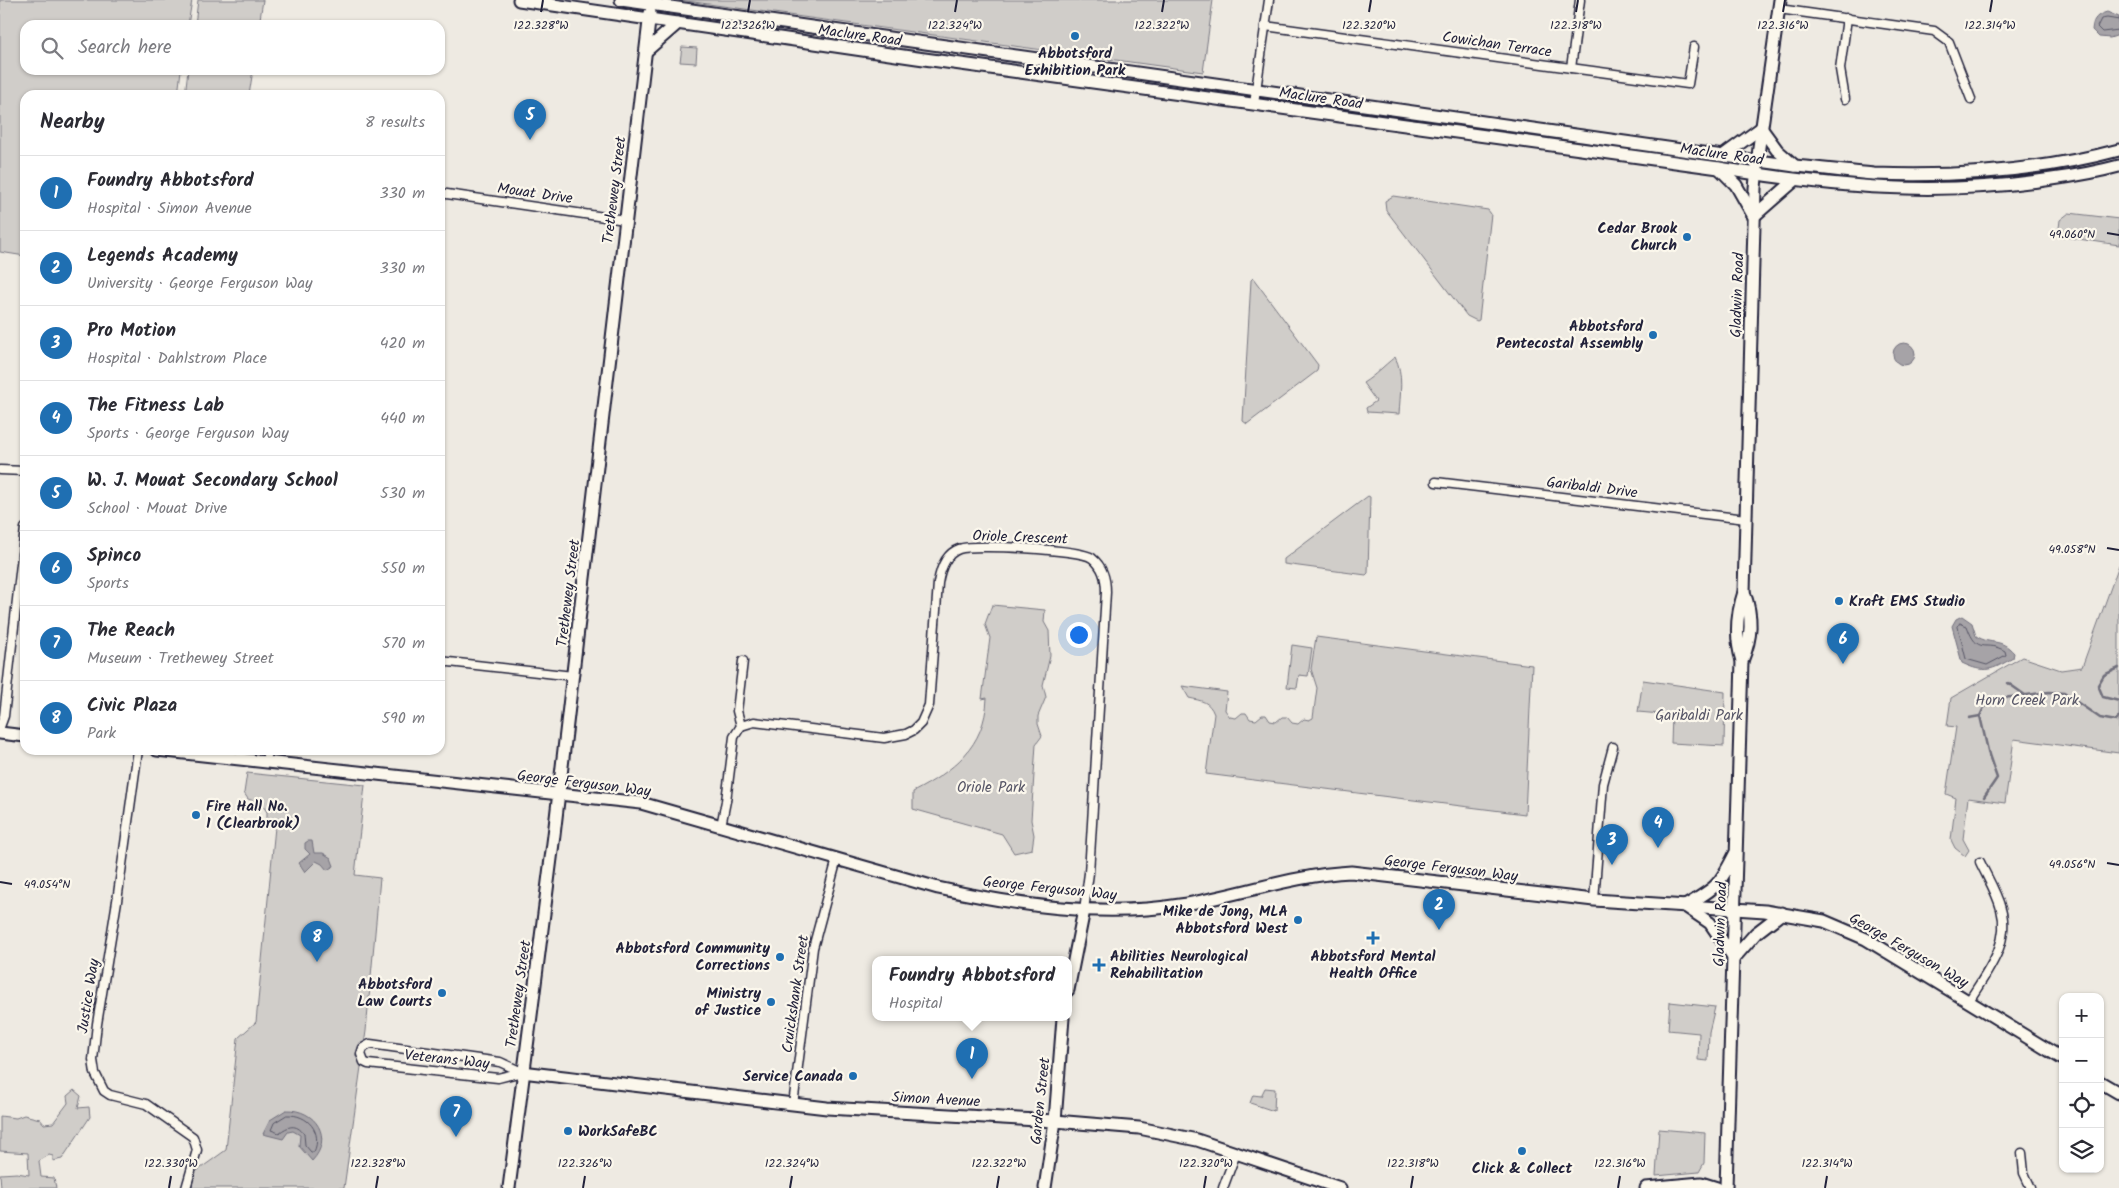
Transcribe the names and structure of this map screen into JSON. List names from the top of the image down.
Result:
{
  "streets": {
    "main road": [
      "Maclure Road",
      "Trethewey Street",
      "Gladwin Road",
      "George Ferguson Way",
      "Simon Avenue",
      "Garden Street"
    ],
    "street": [
      "Cowichan Terrace",
      "Mouat Drive",
      "Garibaldi Drive",
      "Oriole Crescent",
      "Cruickshank Street",
      "Justice Way",
      "Veterans Way"
    ]
  },
  "crossings": [
    ["Maclure Road", "Trethewey Street"],
    ["Maclure Road", "Gladwin Road"],
    ["Trethewey Street", "Mouat Drive"],
    ["Trethewey Street", "George Ferguson Way"],
    ["Trethewey Street", "Veterans Way"],
    ["Trethewey Street", "Simon Avenue"],
    ["Gladwin Road", "Garibaldi Drive"],
    ["Gladwin Road", "George Ferguson Way"],
    ["Oriole Crescent", "George Ferguson Way"],
    ["George Ferguson Way", "Cruickshank Street"],
    ["Cruickshank Street", "Simon Avenue"],
    ["Veterans Way", "Simon Avenue"],
    ["Simon Avenue", "Garden Street"]
  ],
  "parks": ["Horn Creek Park", "Garibaldi Park", "Oriole Park"],
  "places": {
    "other": [
      "Abbotsford Exhibition Park",
      "Cedar Brook Church",
      "Abbotsford Pentecostal Assembly",
      "Kraft EMS Studio",
      "Fire Hall No. 1 (Clearbrook)",
      "Mike de Jong, MLA Abbotsford West",
      "Abbotsford Community Corrections",
      "Abbotsford Law Courts",
      "Ministry of Justice",
      "Service Canada",
      "WorkSafeBC",
      "Click & Collect"
    ],
    "health": ["Abbotsford Mental Health Office", "Abilities Neurological Rehabilitation"]
  },
  "page": {
    "search": "Search here",
    "heading": ["Nearby", "8 results"],
    "pins": [
      "5",
      "6",
      "4",
      "3",
      "2",
      "8",
      "1",
      "7"
    ],
    "list": [
      {
        "mark": "1",
        "name": "Foundry Abbotsford",
        "note": "Hospital · Simon Avenue",
        "value": "330 m"
      },
      {
        "mark": "2",
        "name": "Legends Academy",
        "note": "University · George Ferguson Way",
        "value": "330 m"
      },
      {
        "mark": "3",
        "name": "Pro Motion",
        "note": "Hospital · Dahlstrom Place",
        "value": "420 m"
      },
      {
        "mark": "4",
        "name": "The Fitness Lab",
        "note": "Sports · George Ferguson Way",
        "value": "440 m"
      },
      {
        "mark": "5",
        "name": "W. J. Mouat Secondary School",
        "note": "School · Mouat Drive",
        "value": "530 m"
      },
      {
        "mark": "6",
        "name": "Spinco",
        "note": "Sports",
        "value": "550 m"
      },
      {
        "mark": "7",
        "name": "The Reach",
        "note": "Museum · Trethewey Street",
        "value": "570 m"
      },
      {
        "mark": "8",
        "name": "Civic Plaza",
        "note": "Park",
        "value": "590 m"
      }
    ],
    "popup": ["Foundry Abbotsford", "Hospital"],
    "map_buttons": ["+", "−"]
  },
  "coordinates": [
    "122.328°W",
    "122.326°W",
    "122.324°W",
    "122.322°W",
    "122.320°W",
    "122.318°W",
    "122.316°W",
    "122.314°W",
    "49.060°N",
    "49.058°N",
    "49.056°N",
    "49.054°N",
    "122.330°W"
  ]
}
